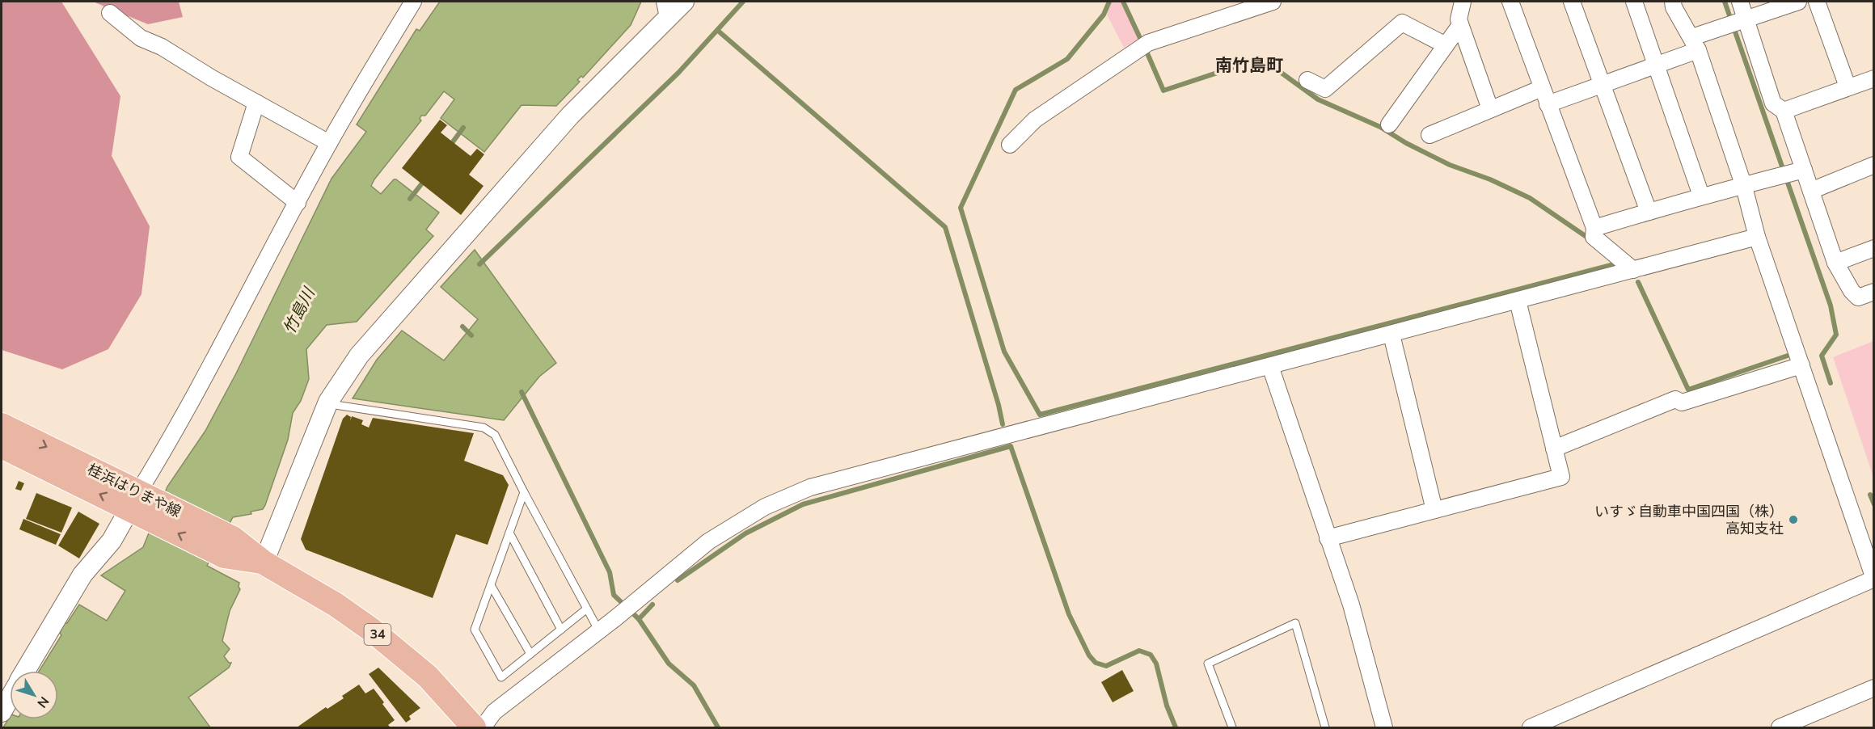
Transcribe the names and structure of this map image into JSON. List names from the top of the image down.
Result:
{
  "streets": {
    "main road": ["桂浜はりまや線", "34"]
  },
  "districts": ["南竹島町"],
  "water": ["竹島川"],
  "places": ["いすゞ自動車中国四国（株） 高知支社"],
  "north": "bottom right"
}
